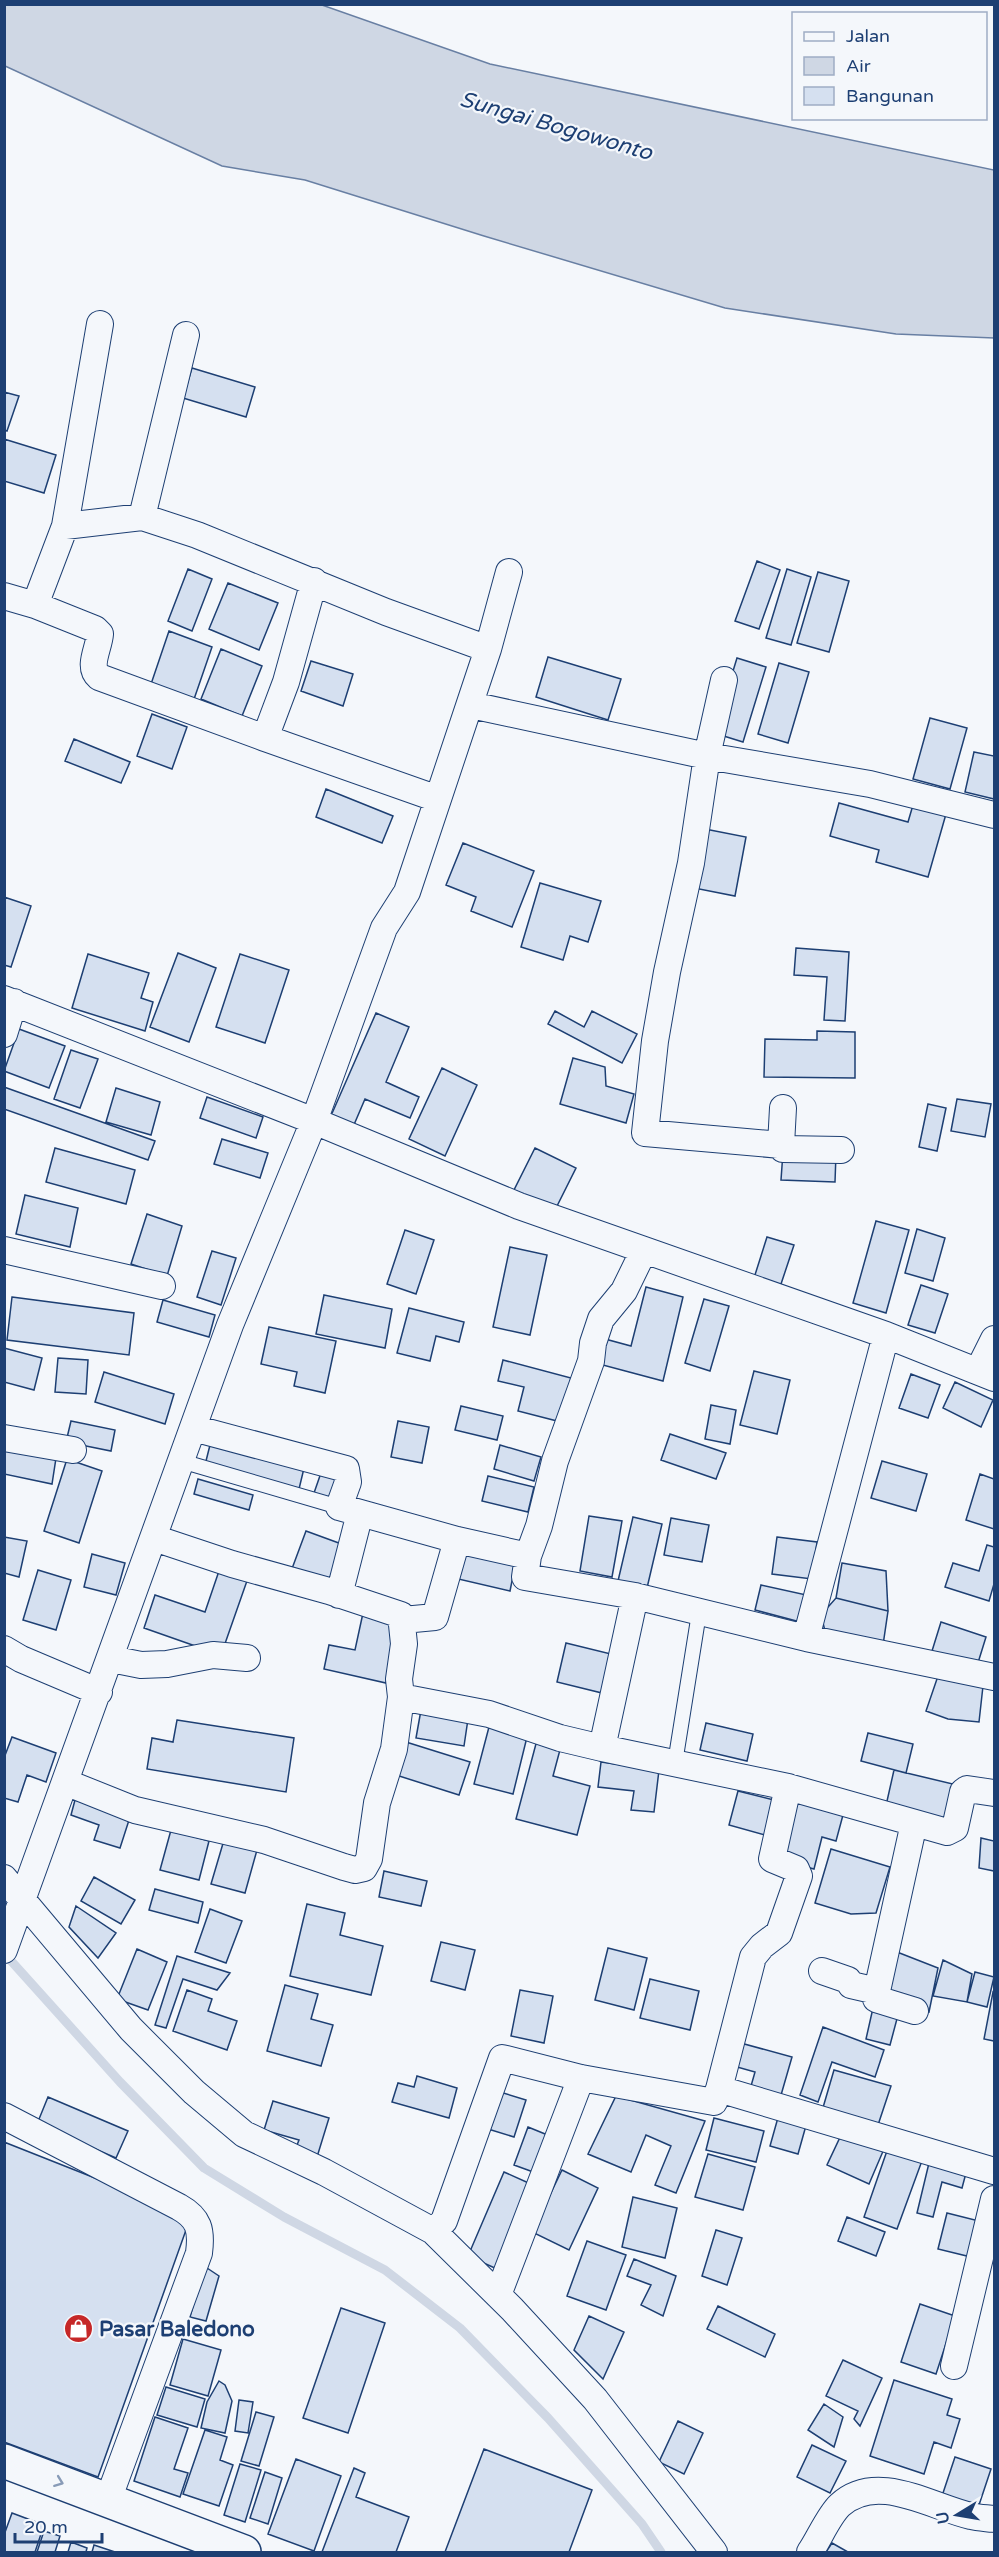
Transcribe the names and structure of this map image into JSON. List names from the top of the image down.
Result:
{
  "water": ["Sungai Bogowonto"],
  "places": {
    "shop": ["Pasar Baledono"]
  },
  "legend": ["Jalan", "Air", "Bangunan"],
  "scale_bar": "20 m",
  "north": "left"
}
